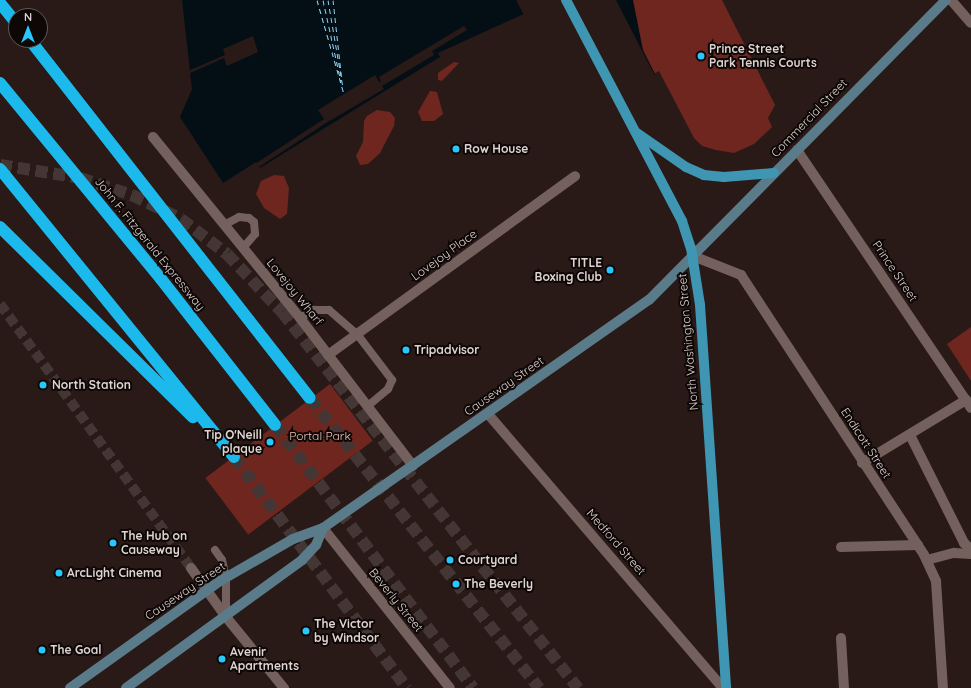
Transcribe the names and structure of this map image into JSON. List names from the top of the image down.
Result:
{
  "streets": {
    "highway": ["John F. Fitzgerald Expressway"],
    "main road": ["Commercial Street", "North Washington Street", "Causeway Street"],
    "street": [
      "Lovejoy Place",
      "Prince Street",
      "Lovejoy Wharf",
      "Endicott Street",
      "Medford Street",
      "Beverly Street"
    ]
  },
  "crossings": [
    ["Commercial Street", "Prince Street"],
    ["Commercial Street", "North Washington Street"],
    ["Commercial Street", "Causeway Street"],
    ["Commercial Street", "Endicott Street"],
    ["Lovejoy Place", "Lovejoy Wharf"],
    ["Lovejoy Wharf", "Causeway Street"],
    ["North Washington Street", "Causeway Street"],
    ["North Washington Street", "Endicott Street"],
    ["Causeway Street", "Endicott Street"],
    ["Causeway Street", "Medford Street"],
    ["Causeway Street", "Beverly Street"]
  ],
  "parks": ["Portal Park"],
  "places": [
    "Prince Street Park Tennis Courts",
    "Row House",
    "TITLE Boxing Club",
    "Tripadvisor",
    "North Station",
    "Tip O'Neill plaque",
    "The Hub on Causeway",
    "Courtyard",
    "ArcLight Cinema",
    "The Beverly",
    "The Victor by Windsor",
    "The Goal",
    "Avenir Apartments"
  ],
  "north": "top"
}
